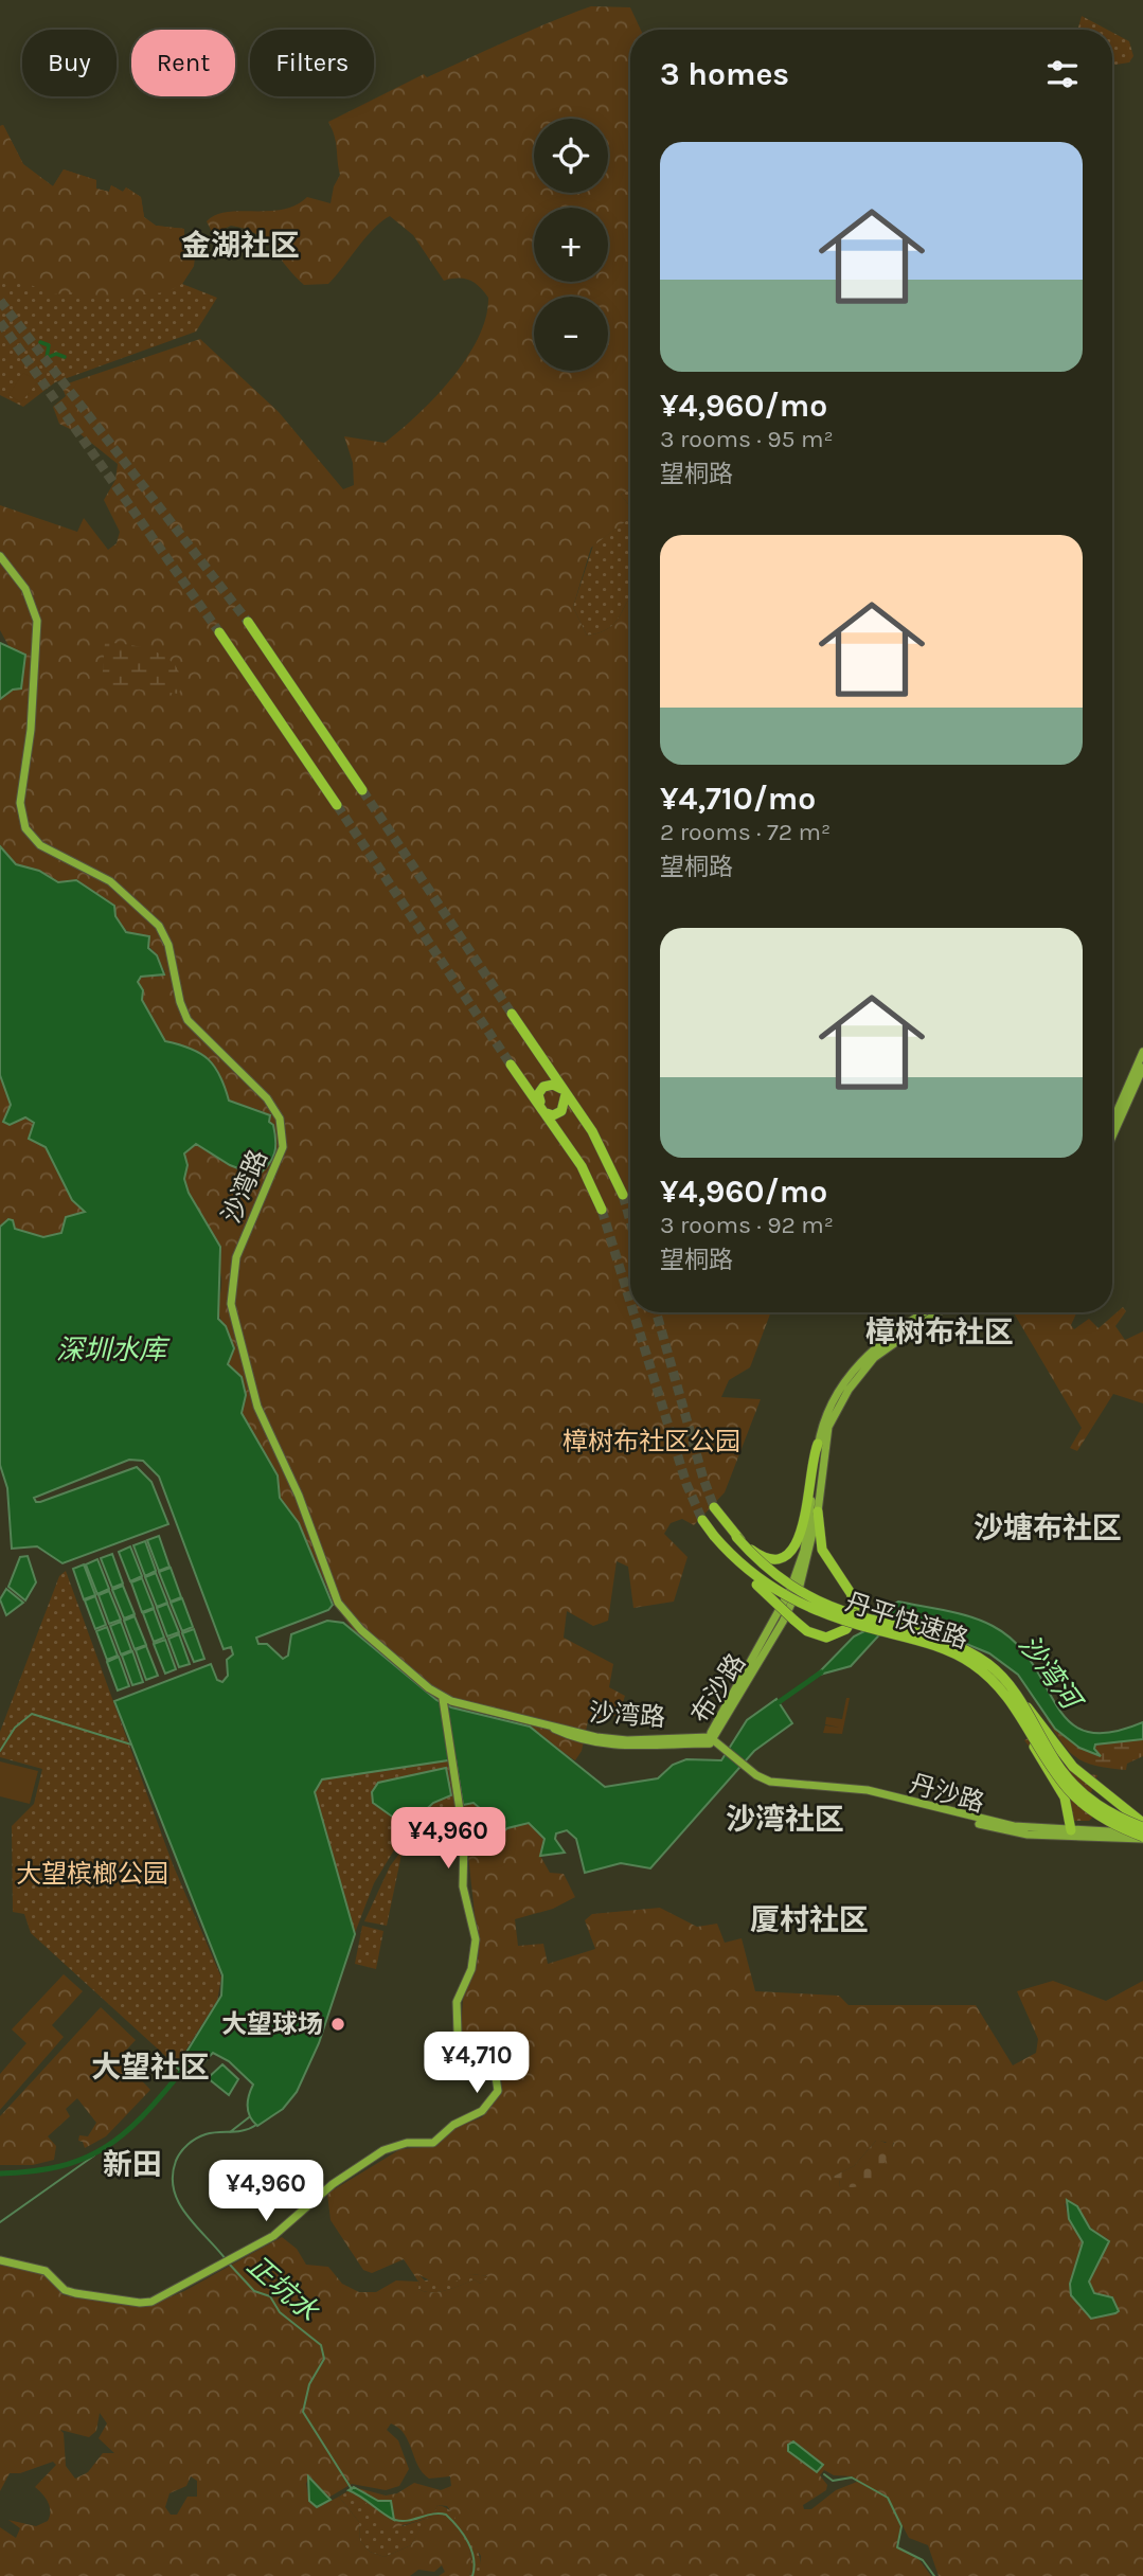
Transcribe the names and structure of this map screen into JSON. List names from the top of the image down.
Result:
{
  "streets": {
    "highway": ["丹平快速路"],
    "main road": ["沙湾路", "布沙路", "丹沙路"]
  },
  "crossings": [
    ["沙湾路", "布沙路"],
    ["丹平快速路", "丹沙路"]
  ],
  "districts": [
    "金湖社区",
    "樟树布社区",
    "沙塘布社区",
    "沙湾社区",
    "厦村社区",
    "大望社区",
    "新田"
  ],
  "water": ["深圳水库", "沙湾河", "正坑水"],
  "parks": ["樟树布社区公园", "大望槟榔公园"],
  "places": ["大望球场"],
  "page": {
    "chip": ["Buy", "Rent", "Filters"],
    "heading": "3 homes",
    "map_buttons": ["+", "−"],
    "list": [
      {
        "name": "¥4,960/mo",
        "note": "3 rooms · 95 m² · 望桐路"
      },
      {
        "name": "¥4,710/mo",
        "note": "2 rooms · 72 m² · 望桐路"
      },
      {
        "name": "¥4,960/mo",
        "note": "3 rooms · 92 m² · 望桐路"
      }
    ],
    "price": ["¥4,960", "¥4,710", "¥4,960"]
  }
}
